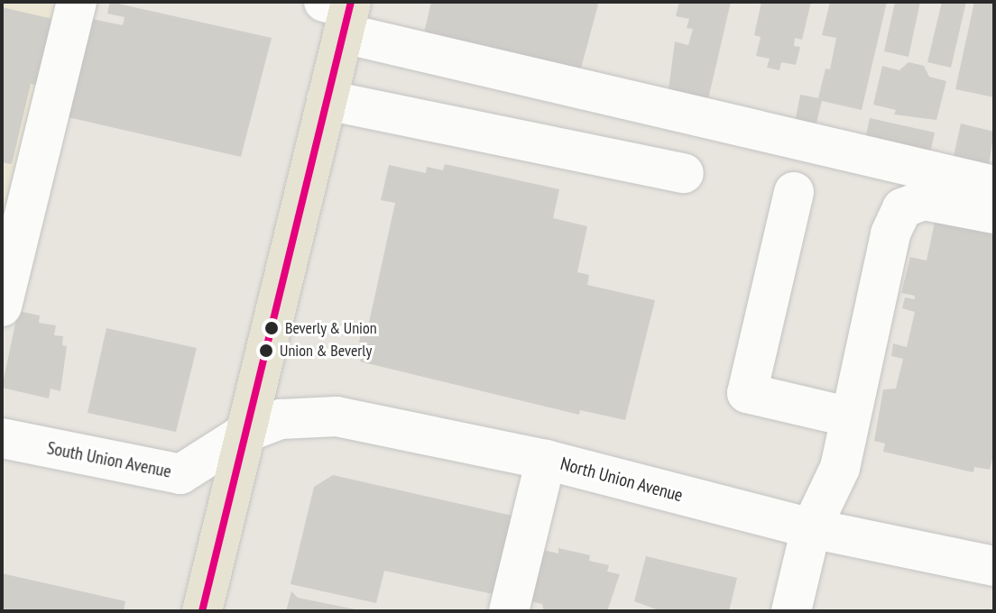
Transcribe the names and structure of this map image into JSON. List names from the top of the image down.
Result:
{
  "streets": {
    "street": ["South Union Avenue", "North Union Avenue"]
  },
  "crossings": [
    ["South Union Avenue", "North Union Avenue"]
  ],
  "places": ["Beverly & Union", "Union & Beverly"]
}
